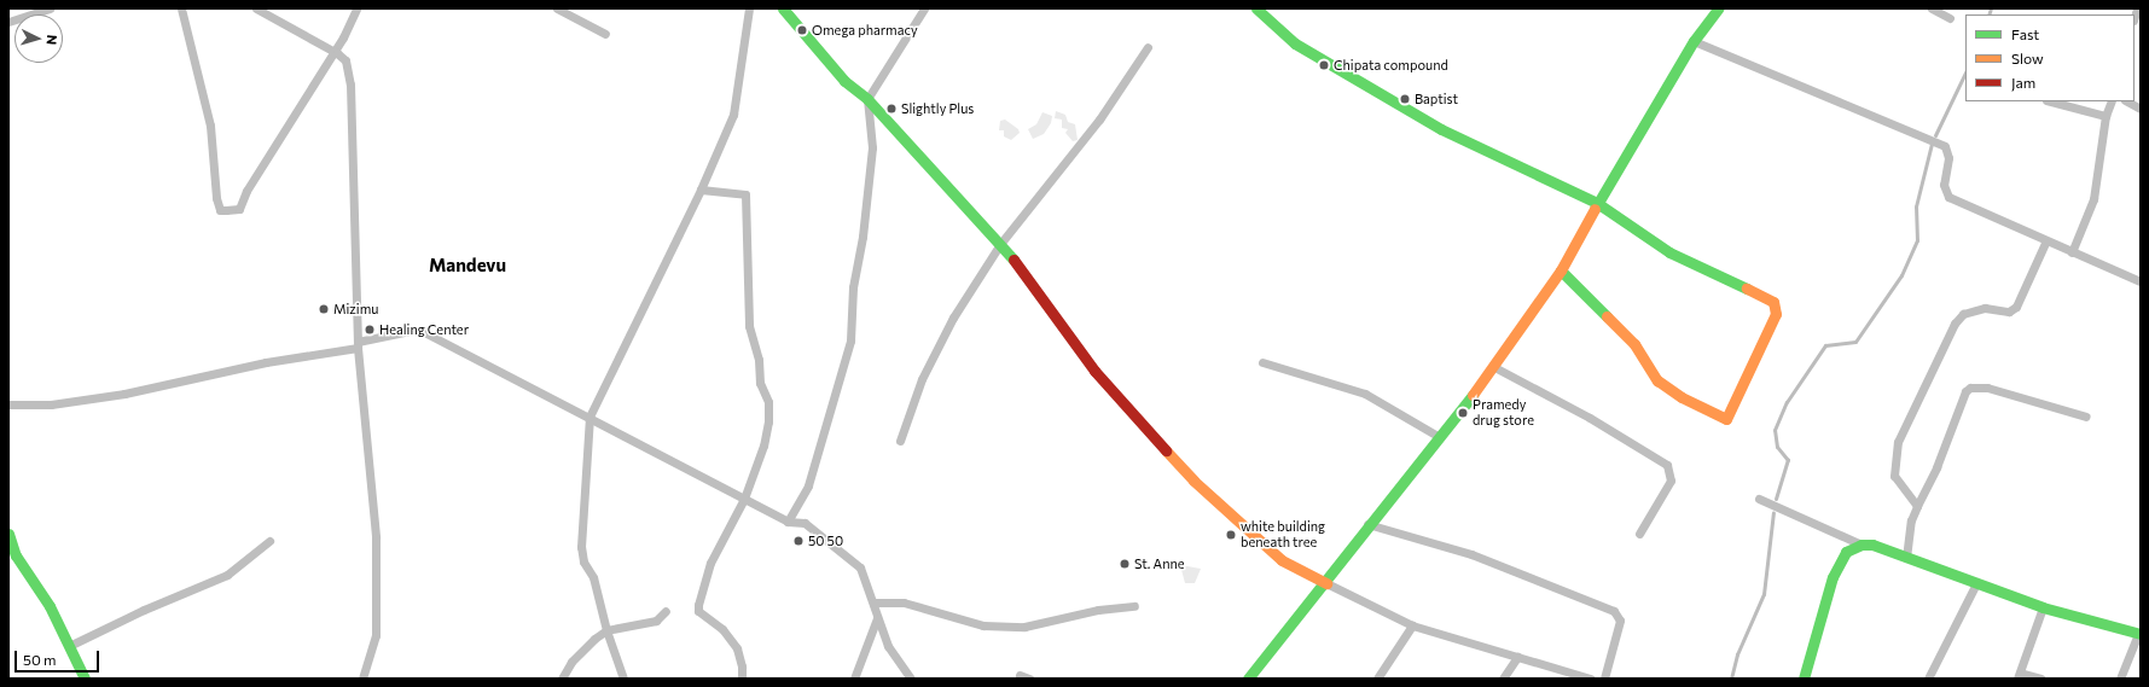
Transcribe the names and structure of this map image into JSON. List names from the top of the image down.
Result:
{
  "districts": ["Mandevu"],
  "places": [
    "Omega pharmacy",
    "Chipata compound",
    "Baptist",
    "Slightly Plus",
    "Mizimu",
    "Healing Center",
    "Pramedy drug store",
    "white building beneath tree",
    "50 50",
    "St. Anne"
  ],
  "legend": ["Fast", "Slow", "Jam"],
  "scale_bar": "50 m",
  "north": "right"
}
